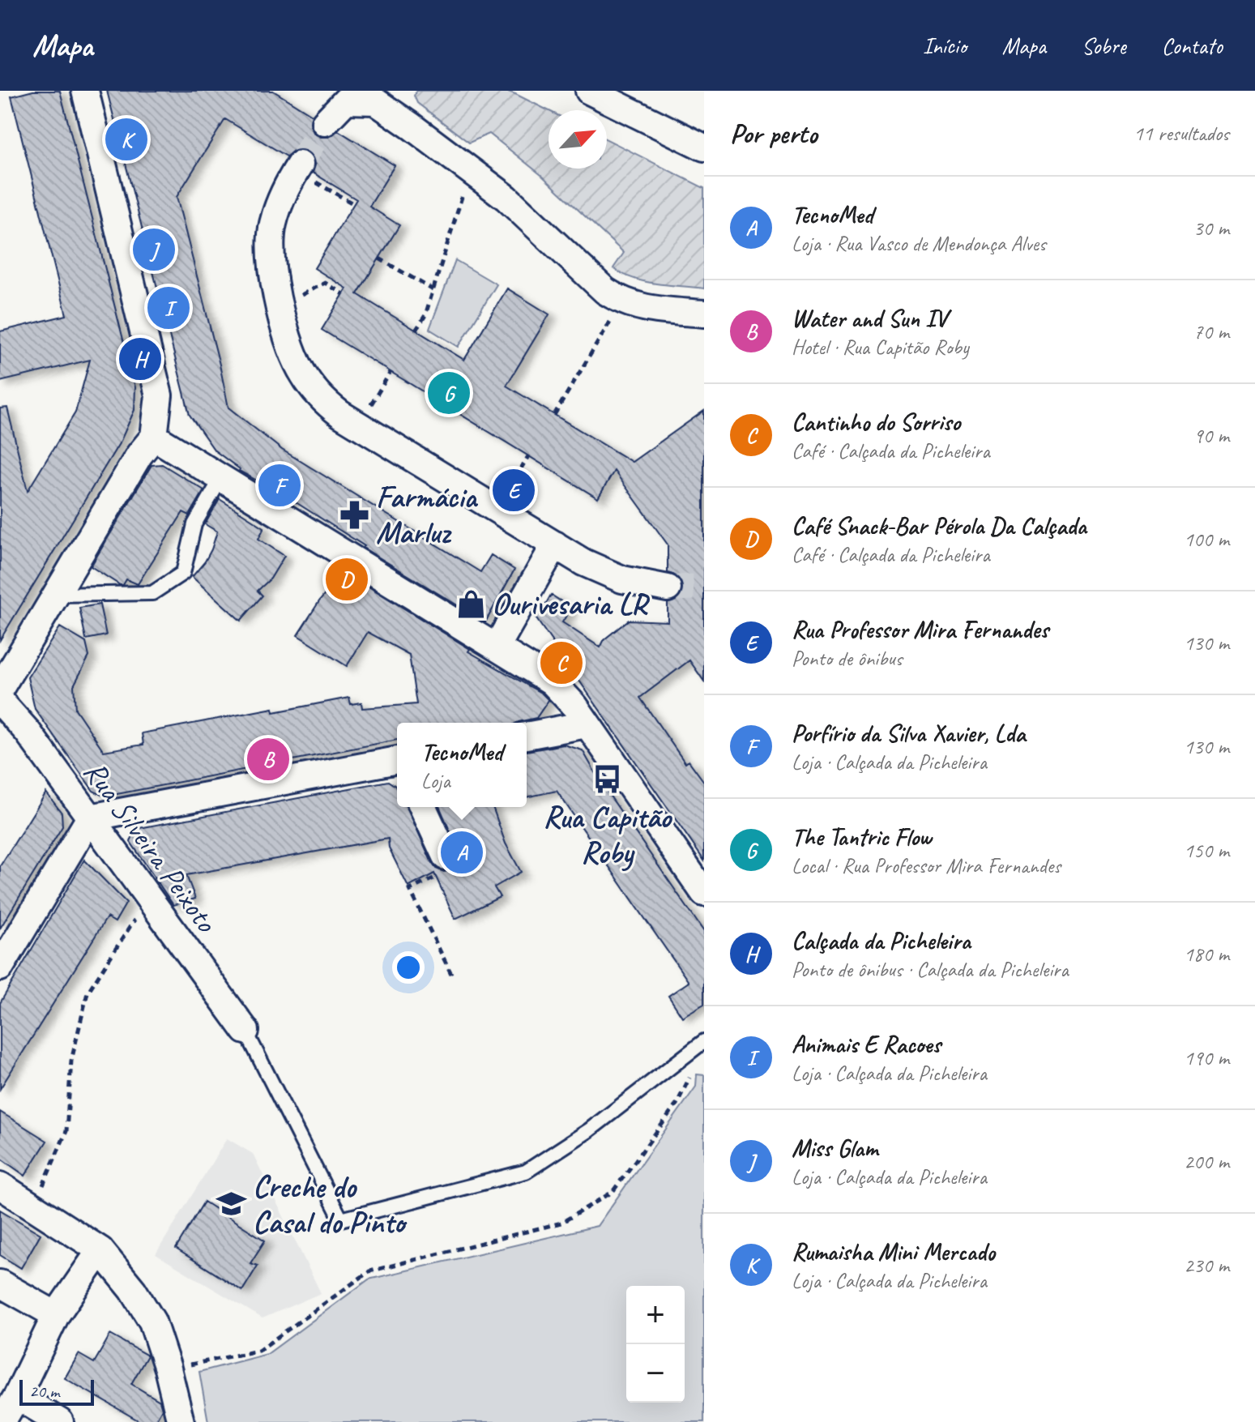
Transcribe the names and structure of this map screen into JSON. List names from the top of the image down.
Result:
{
  "streets": {
    "street": ["Rua Silveira Peixoto"]
  },
  "places": {
    "pharmacy": ["Farmácia Marluz"],
    "shop": ["Ourivesaria LR"],
    "bus stop": ["Rua Capitão Roby"],
    "school or university": ["Creche do Casal do Pinto"]
  },
  "scale_bar": "20 m",
  "north": "top right",
  "page": {
    "header": "Mapa",
    "nav": [
      "Início",
      "Mapa",
      "Sobre",
      "Contato"
    ],
    "heading": ["Por perto", "11 resultados"],
    "pins": [
      "K",
      "J",
      "I",
      "H",
      "G",
      "F",
      "E",
      "D",
      "C",
      "B",
      "A"
    ],
    "list": [
      {
        "mark": "A",
        "name": "TecnoMed",
        "note": "Loja · Rua Vasco de Mendonça Alves",
        "value": "30 m"
      },
      {
        "mark": "B",
        "name": "Water and Sun IV",
        "note": "Hotel · Rua Capitão Roby",
        "value": "70 m"
      },
      {
        "mark": "C",
        "name": "Cantinho do Sorriso",
        "note": "Café · Calçada da Picheleira",
        "value": "90 m"
      },
      {
        "mark": "D",
        "name": "Café Snack-Bar Pérola Da Calçada",
        "note": "Café · Calçada da Picheleira",
        "value": "100 m"
      },
      {
        "mark": "E",
        "name": "Rua Professor Mira Fernandes",
        "note": "Ponto de ônibus",
        "value": "130 m"
      },
      {
        "mark": "F",
        "name": "Porfírio da Silva Xavier, Lda",
        "note": "Loja · Calçada da Picheleira",
        "value": "130 m"
      },
      {
        "mark": "G",
        "name": "The Tantric Flow",
        "note": "Local · Rua Professor Mira Fernandes",
        "value": "150 m"
      },
      {
        "mark": "H",
        "name": "Calçada da Picheleira",
        "note": "Ponto de ônibus · Calçada da Picheleira",
        "value": "180 m"
      },
      {
        "mark": "I",
        "name": "Animais E Racoes",
        "note": "Loja · Calçada da Picheleira",
        "value": "190 m"
      },
      {
        "mark": "J",
        "name": "Miss Glam",
        "note": "Loja · Calçada da Picheleira",
        "value": "200 m"
      },
      {
        "mark": "K",
        "name": "Rumaisha Mini Mercado",
        "note": "Loja · Calçada da Picheleira",
        "value": "230 m"
      }
    ],
    "popup": ["TecnoMed", "Loja"],
    "map_buttons": ["+", "−"],
    "scale": "20 m"
  }
}
